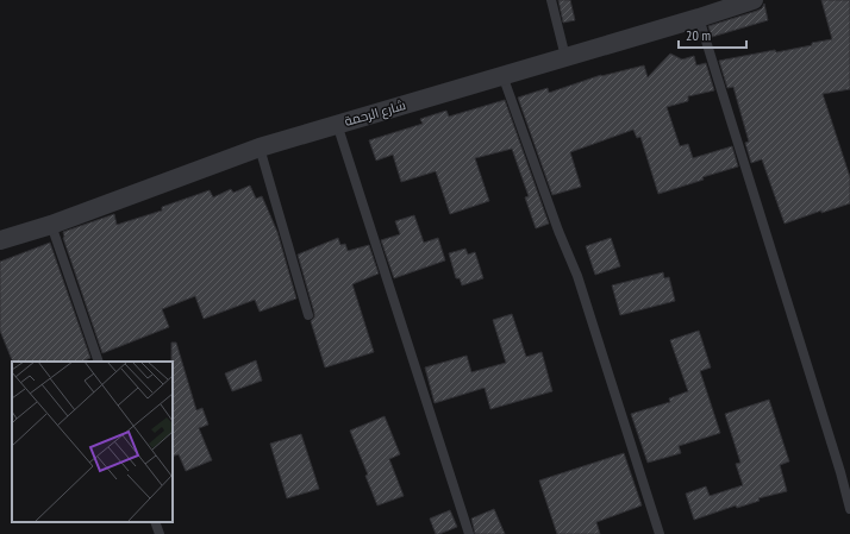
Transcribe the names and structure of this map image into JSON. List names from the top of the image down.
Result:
{
  "streets": {
    "street": ["شارع الرحمة"]
  },
  "scale_bar": "20 m"
}
